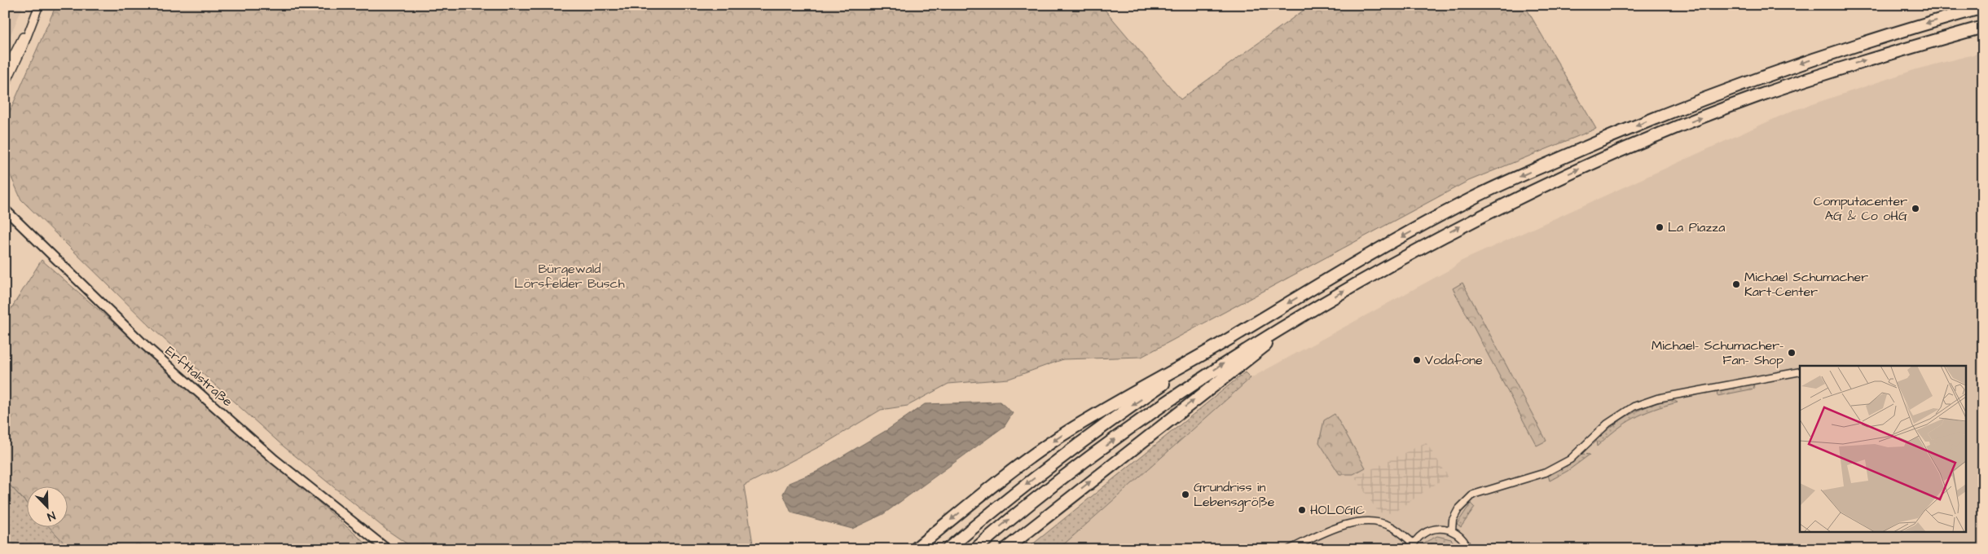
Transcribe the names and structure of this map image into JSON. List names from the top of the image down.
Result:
{
  "streets": {
    "main road": ["Erfttalstraße"]
  },
  "parks": ["Bürgewald Lörsfelder Busch"],
  "places": [
    "Computacenter AG & Co oHG",
    "La Piazza",
    "Michael Schumacher Kart-Center",
    "Michael- Schumacher- Fan- Shop",
    "Vodafone",
    "Grundriss in Lebensgröße",
    "HOLOGIC"
  ],
  "north": "bottom right"
}
